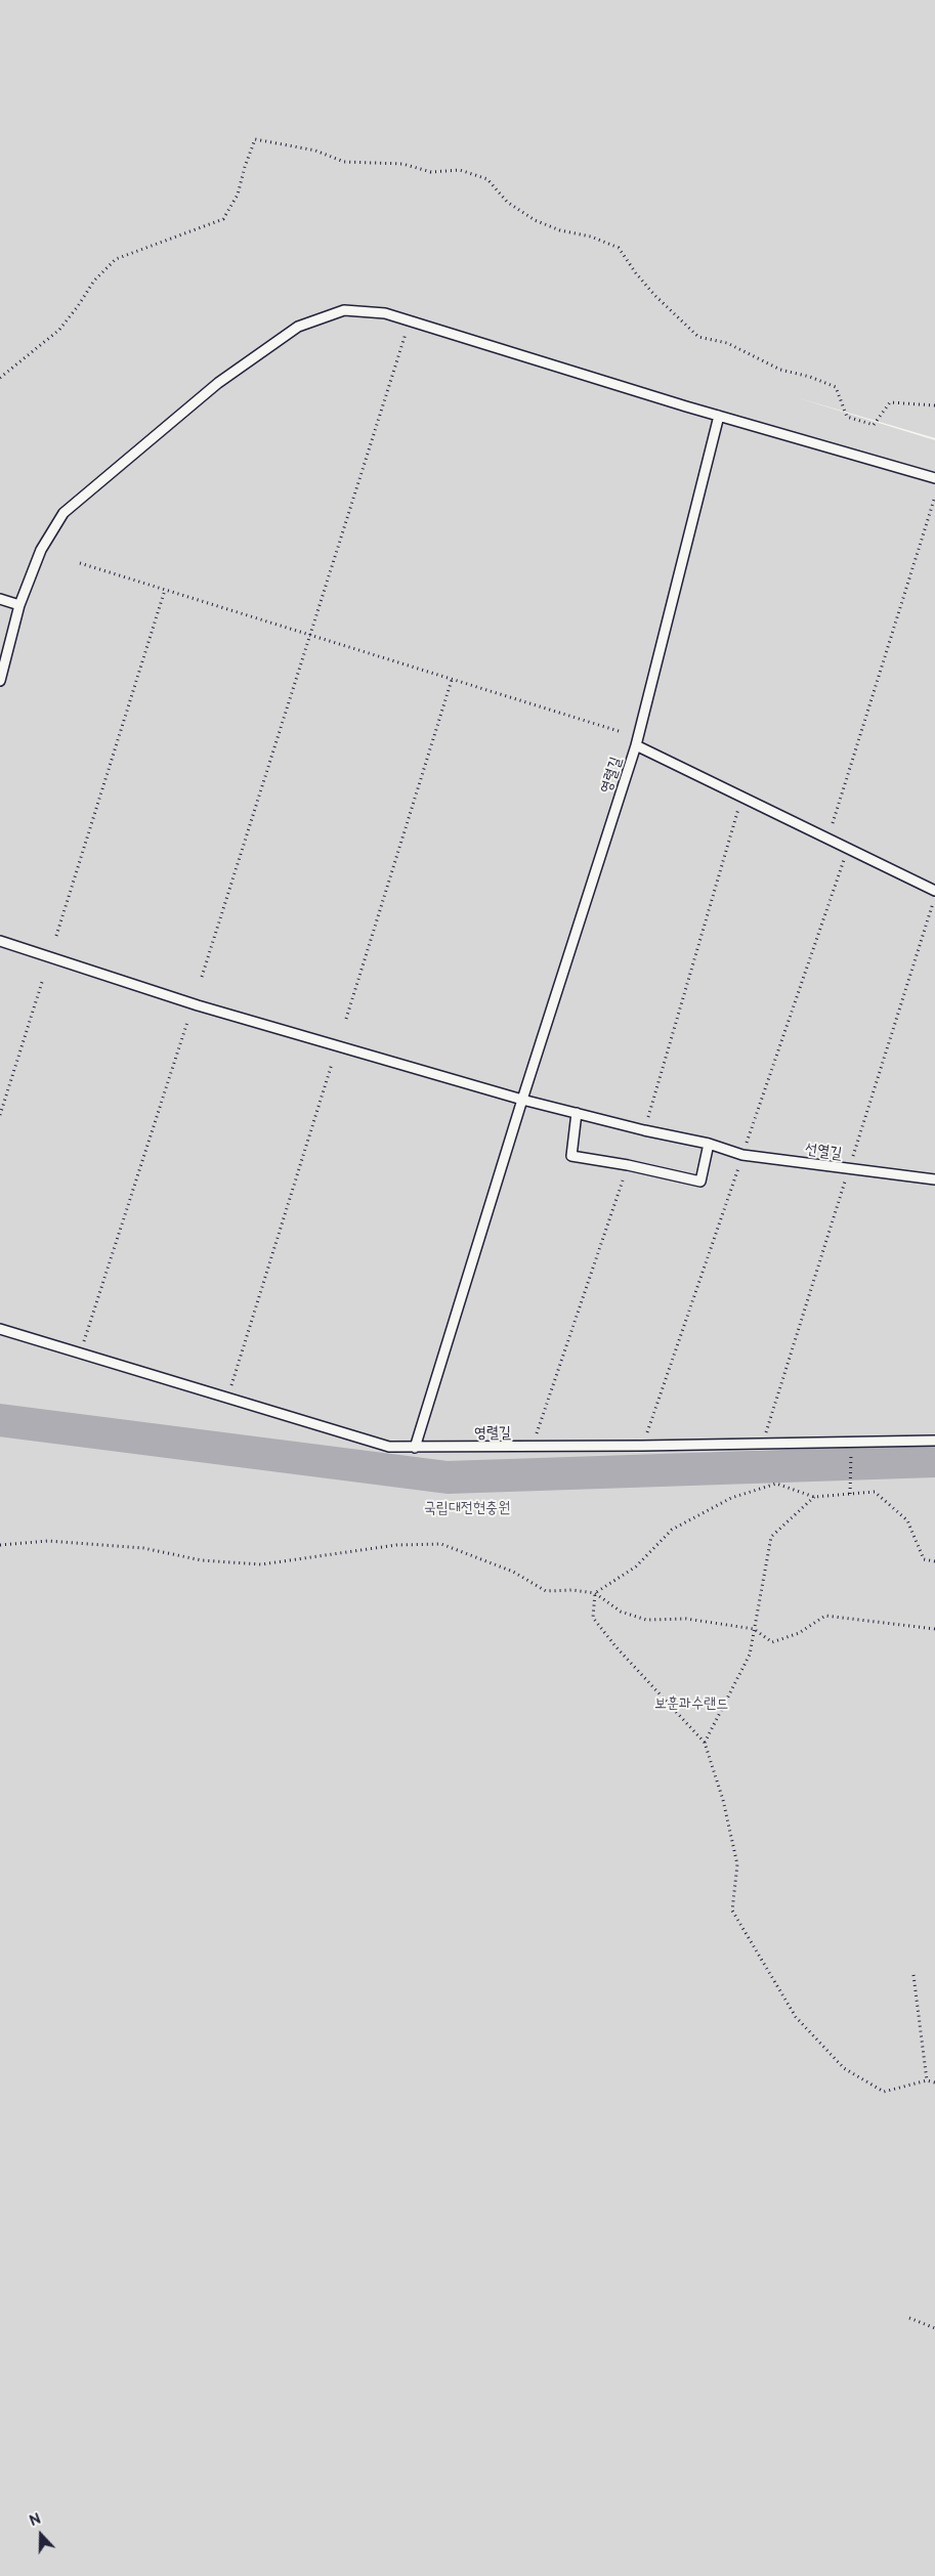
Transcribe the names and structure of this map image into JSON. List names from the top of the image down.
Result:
{
  "streets": {
    "lane": ["영렬길", "선열길"]
  },
  "parks": ["국립대전현충원", "보훈과수랜드"],
  "north": "top"
}
